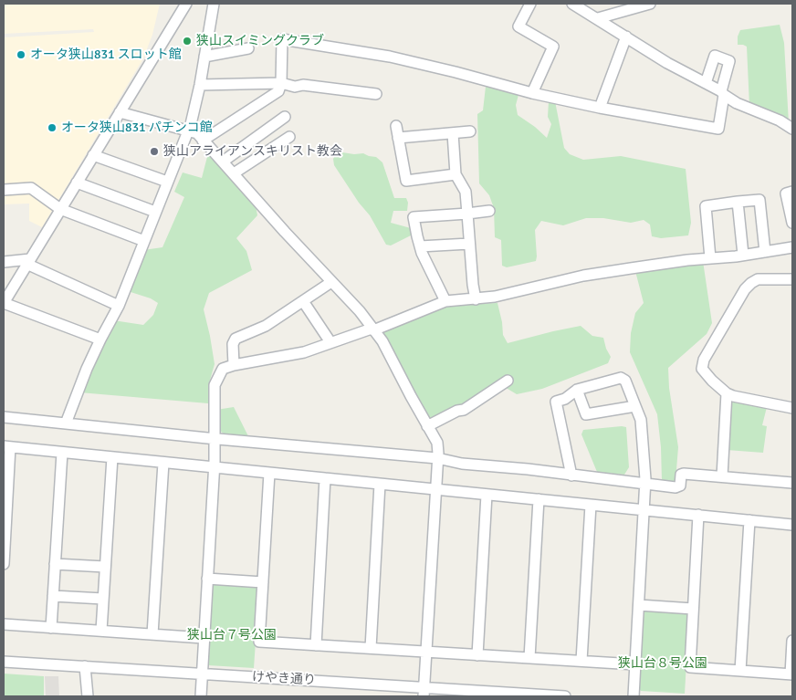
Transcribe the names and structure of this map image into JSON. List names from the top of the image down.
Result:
{
  "streets": {
    "street": ["けやき通り"]
  },
  "parks": ["狭山台７号公園", "狭山台８号公園"],
  "places": [
    "狭山スイミングクラブ",
    "オータ狭山831 スロット館",
    "オータ狭山831 パチンコ館",
    "狭山アライアンスキリスト教会"
  ]
}
